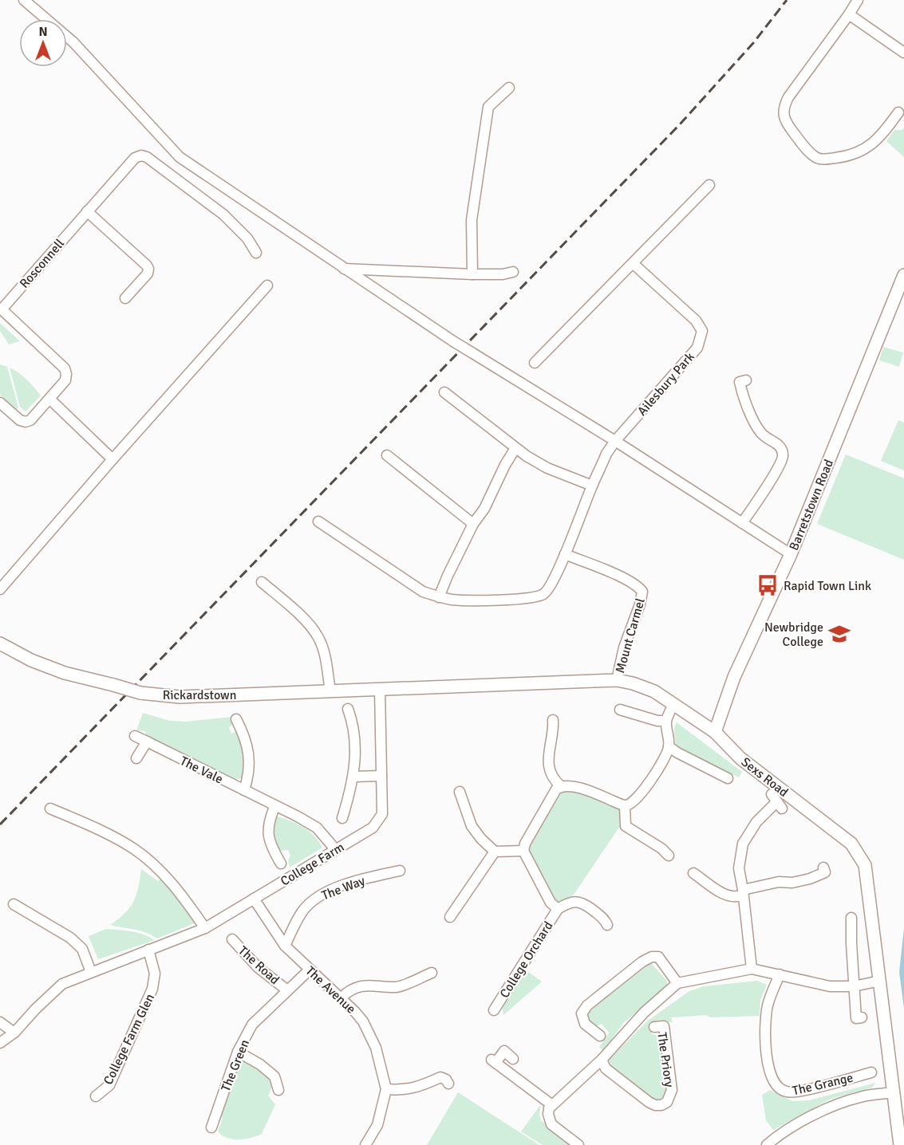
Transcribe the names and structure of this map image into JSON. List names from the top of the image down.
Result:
{
  "streets": {
    "street": [
      "Rosconnell",
      "Ailesbury Park",
      "Barretstown Road",
      "Mount Carmel",
      "Rickardstown",
      "The Vale",
      "Sexs Road",
      "College Farm",
      "The Way",
      "College Orchard",
      "The Road",
      "The Avenue",
      "College Farm Glen",
      "The Priory",
      "The Green",
      "The Grange"
    ]
  },
  "crossings": [
    ["Barretstown Road", "Sexs Road"],
    ["Mount Carmel", "Sexs Road"],
    ["Rickardstown", "Sexs Road"],
    ["Rickardstown", "College Farm"],
    ["The Vale", "College Farm"],
    ["Sexs Road", "College Farm"],
    ["College Farm", "The Avenue"],
    ["College Farm", "College Farm Glen"],
    ["The Way", "The Avenue"],
    ["The Road", "The Green"],
    ["The Avenue", "The Green"]
  ],
  "places": {
    "bus stop": ["Rapid Town Link"],
    "school or university": ["Newbridge College"]
  },
  "north": "top"
}
